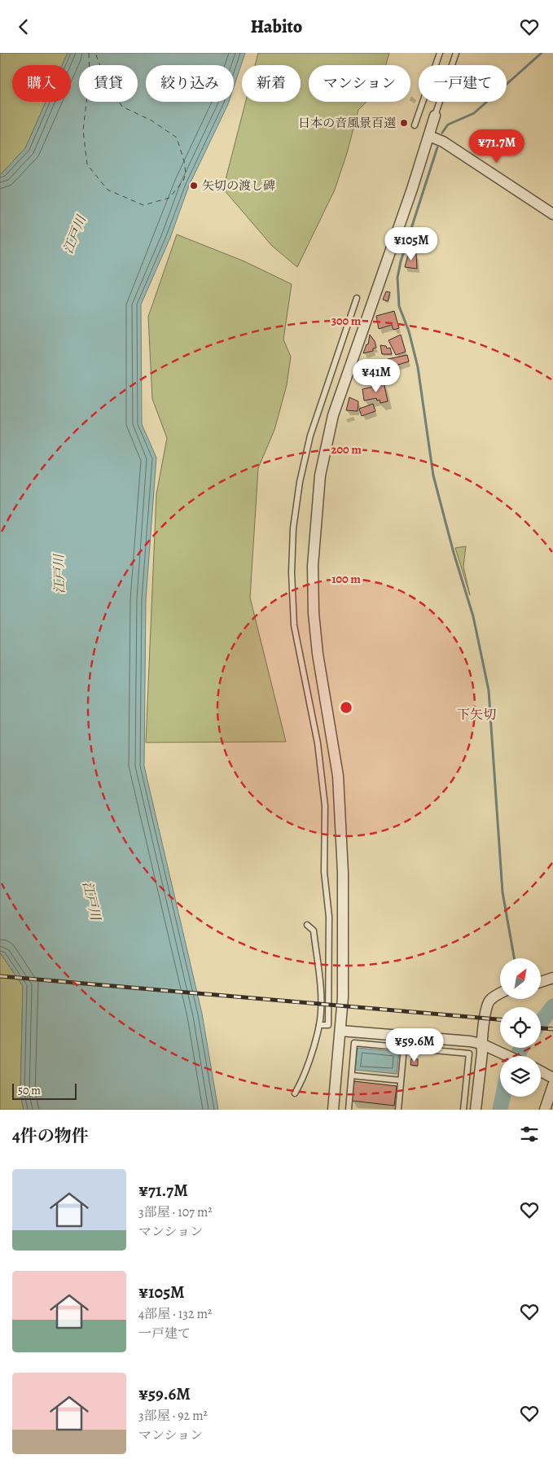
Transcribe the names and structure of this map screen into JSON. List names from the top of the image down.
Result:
{
  "districts": ["下矢切"],
  "water": ["江戸川"],
  "places": ["日本の音風景百選", "矢切の渡し碑"],
  "scale_bar": "50 m",
  "north": "top right",
  "page": {
    "header": "Habito",
    "chip": [
      "購入",
      "賃貸",
      "絞り込み",
      "新着",
      "マンション",
      "一戸建て"
    ],
    "price": [
      "¥71.7M",
      "¥105M",
      "¥41M",
      "¥59.6M"
    ],
    "scale": "50 m",
    "heading": "4件の物件",
    "list": [
      {
        "name": "¥71.7M",
        "note": "3部屋 · 107 m² · マンション"
      },
      {
        "name": "¥105M",
        "note": "4部屋 · 132 m² · 一戸建て"
      },
      {
        "name": "¥59.6M",
        "note": "3部屋 · 92 m² · マンション"
      }
    ]
  },
  "rings": ["300 m", "200 m", "100 m"]
}
